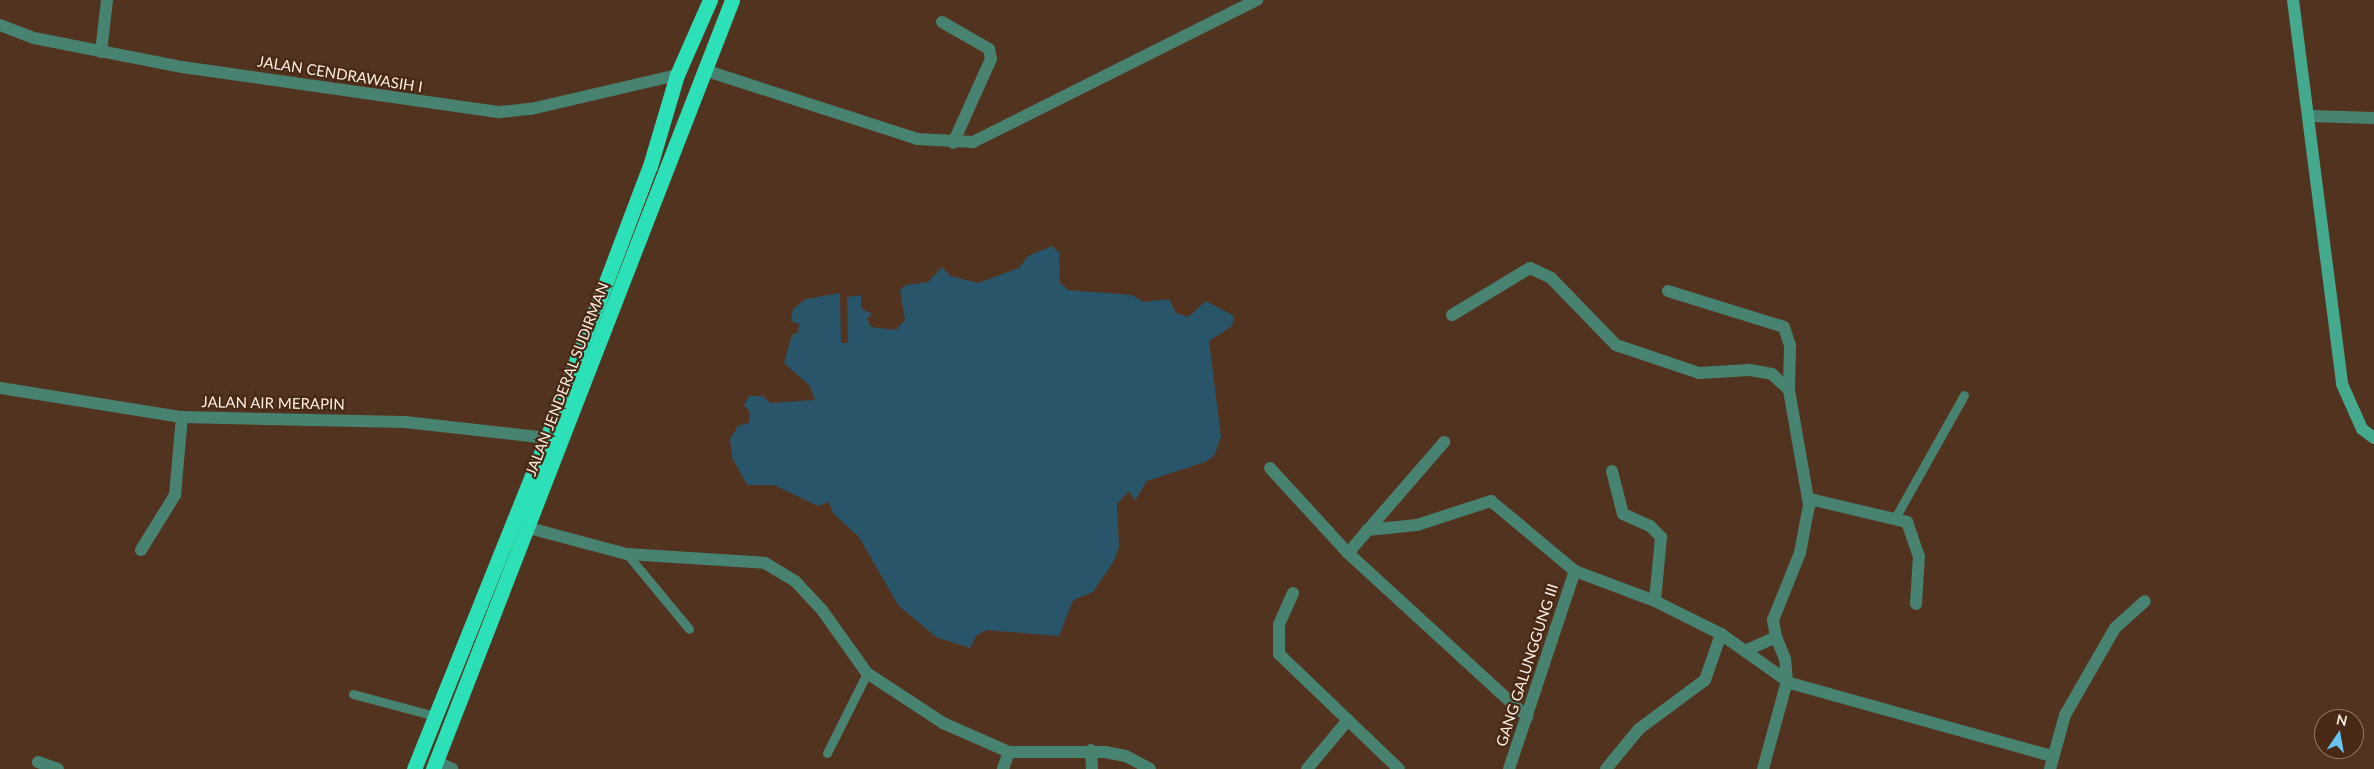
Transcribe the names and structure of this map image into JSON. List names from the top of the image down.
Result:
{
  "streets": {
    "highway": ["JALAN JENDERAL SUDIRMAN"],
    "street": ["JALAN CENDRAWASIH I", "JALAN AIR MERAPIN", "GANG GALUNGGUNG III"]
  },
  "crossings": [
    ["JALAN CENDRAWASIH I", "JALAN JENDERAL SUDIRMAN"],
    ["JALAN JENDERAL SUDIRMAN", "JALAN AIR MERAPIN"]
  ],
  "north": "top"
}
